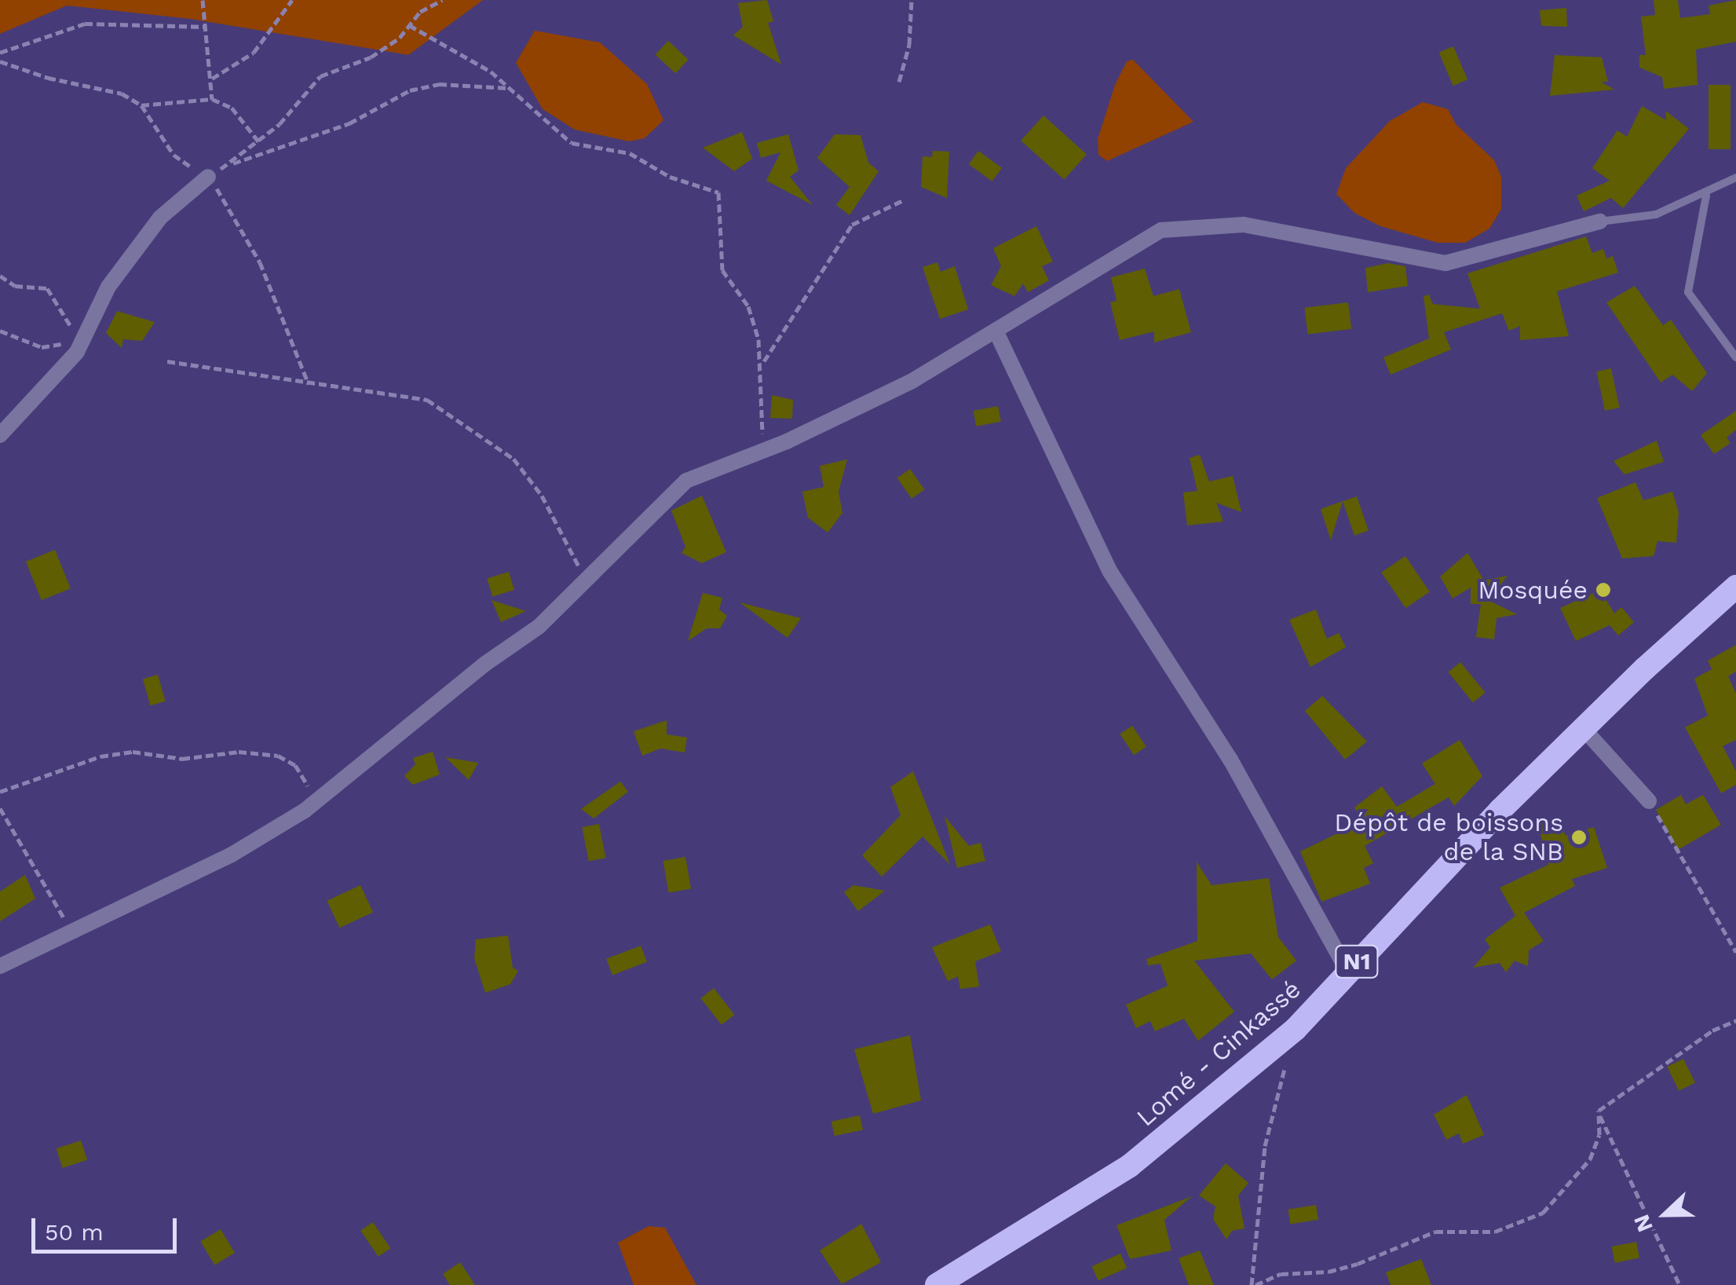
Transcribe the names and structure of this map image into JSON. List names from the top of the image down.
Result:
{
  "streets": {
    "highway": ["N1", "Lomé - Cinkassé"]
  },
  "places": ["Mosquée", "Dépôt de boissons de la SNB"],
  "scale_bar": "50 m",
  "north": "left"
}
